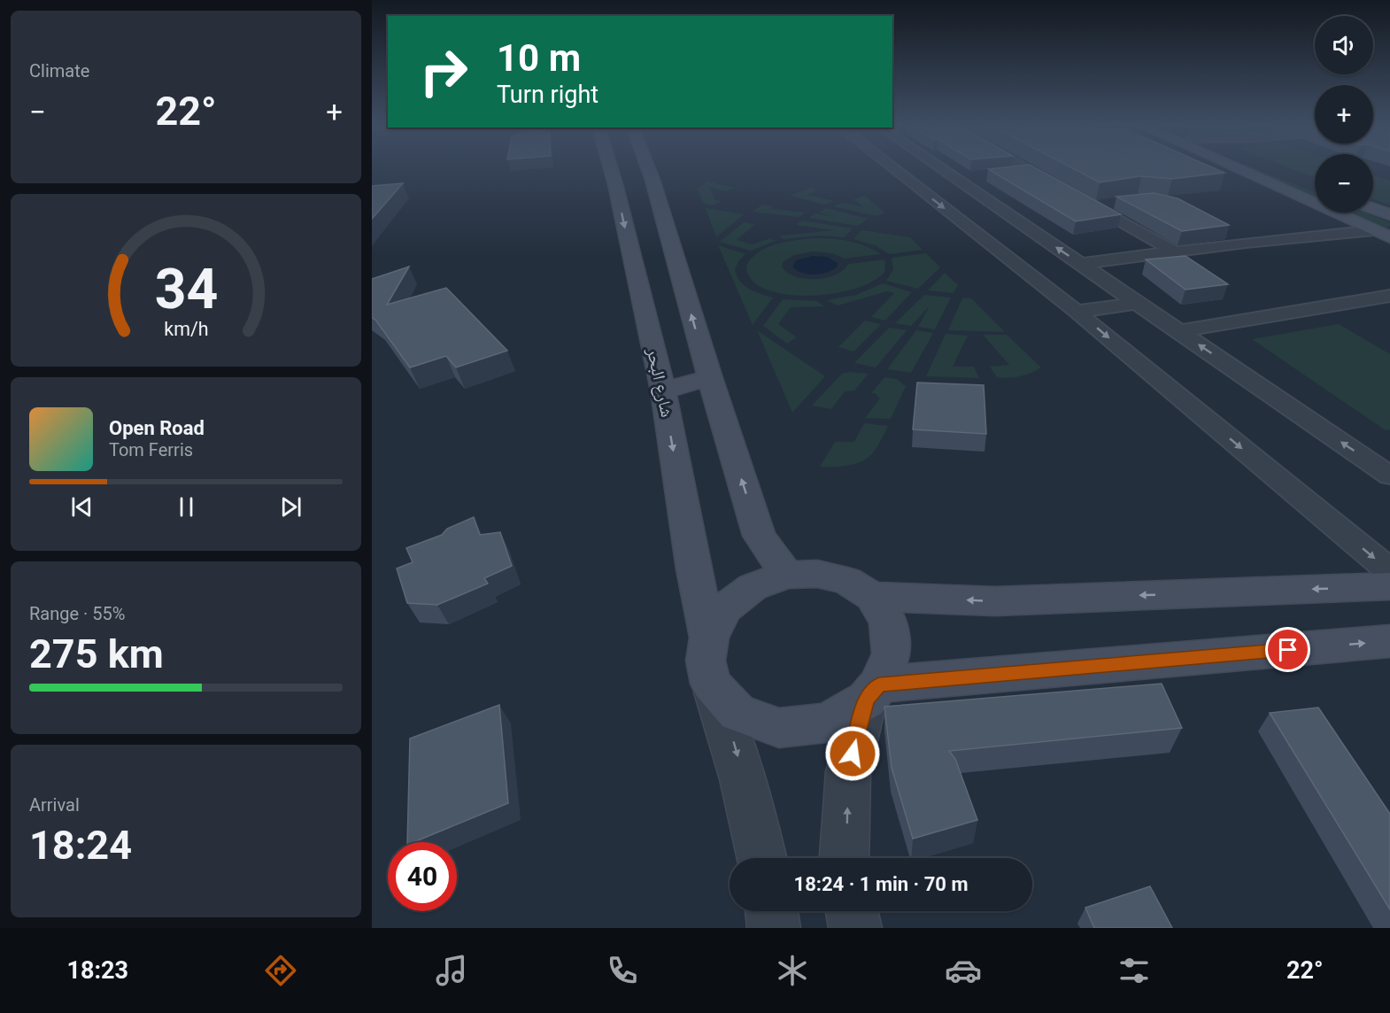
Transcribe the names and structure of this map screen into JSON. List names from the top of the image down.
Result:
{
  "streets": {
    "main road": ["شارع البحر"]
  },
  "page": {
    "tile": [
      "Climate",
      ["Range · 55%", "275 km"],
      ["Arrival", "18:24"]
    ],
    "map_buttons": ["+", "−"],
    "turn": ["10 m", "Turn right"],
    "heat": ["−", "22°", "+"],
    "song": ["Open Road", "Tom Ferris"],
    "limit": "40",
    "trip": "18:24 · 1 min · 70 m",
    "tabs": ["18:23", "22°"],
    "gauge": ["34", "km/h"]
  }
}
